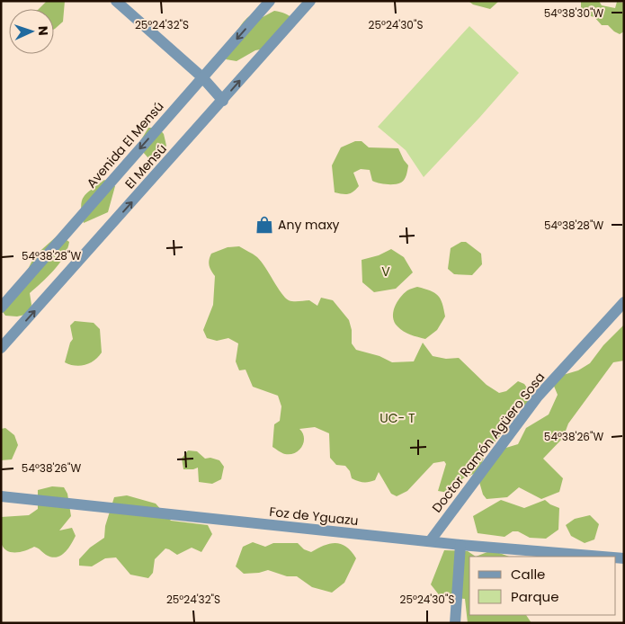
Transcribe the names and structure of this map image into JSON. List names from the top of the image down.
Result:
{
  "streets": {
    "street": [
      "Avenida El Mensú",
      "El Mensú",
      "Doctor Ramón Agüero Sosa",
      "Foz de Yguazu"
    ]
  },
  "crossings": [
    ["Doctor Ramón Agüero Sosa", "Foz de Yguazu"]
  ],
  "one_way": ["Avenida El Mensú", "El Mensú"],
  "parks": ["V", "UC- T"],
  "places": {
    "shop": ["Any maxy"]
  },
  "legend": ["Calle", "Parque"],
  "north": "right",
  "coordinates": [
    "54°38'30\"W",
    "25°24'32\"S",
    "25°24'30\"S",
    "54°38'28\"W",
    "54°38'26\"W"
  ]
}
